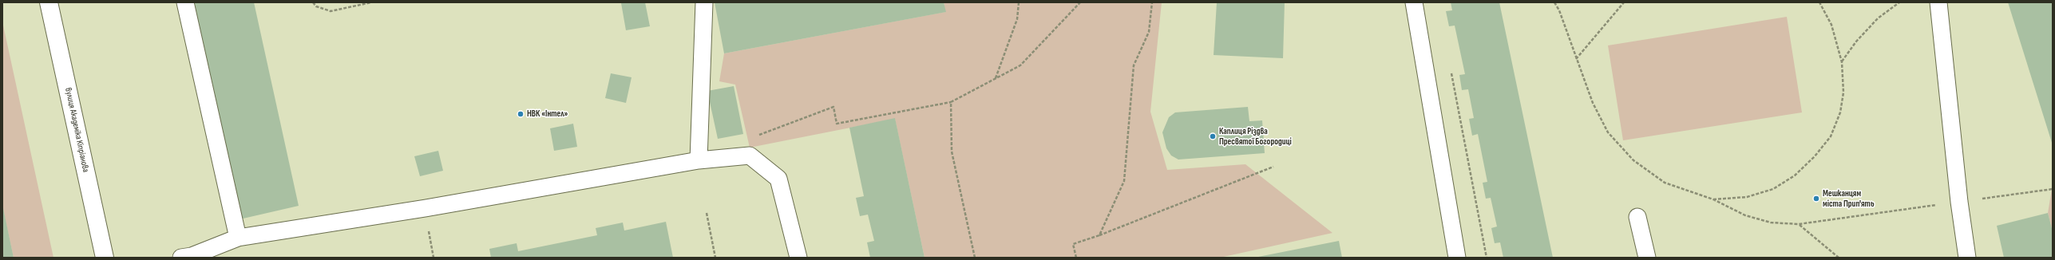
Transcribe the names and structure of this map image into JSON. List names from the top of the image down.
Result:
{
  "streets": {
    "street": ["вулиця Академіка Кіпріанова"]
  },
  "places": ["НВК «Інтел»", "Каплиця Різдва Пресвятої Богородиці", "Мешканцям міста Прип'ять"]
}
